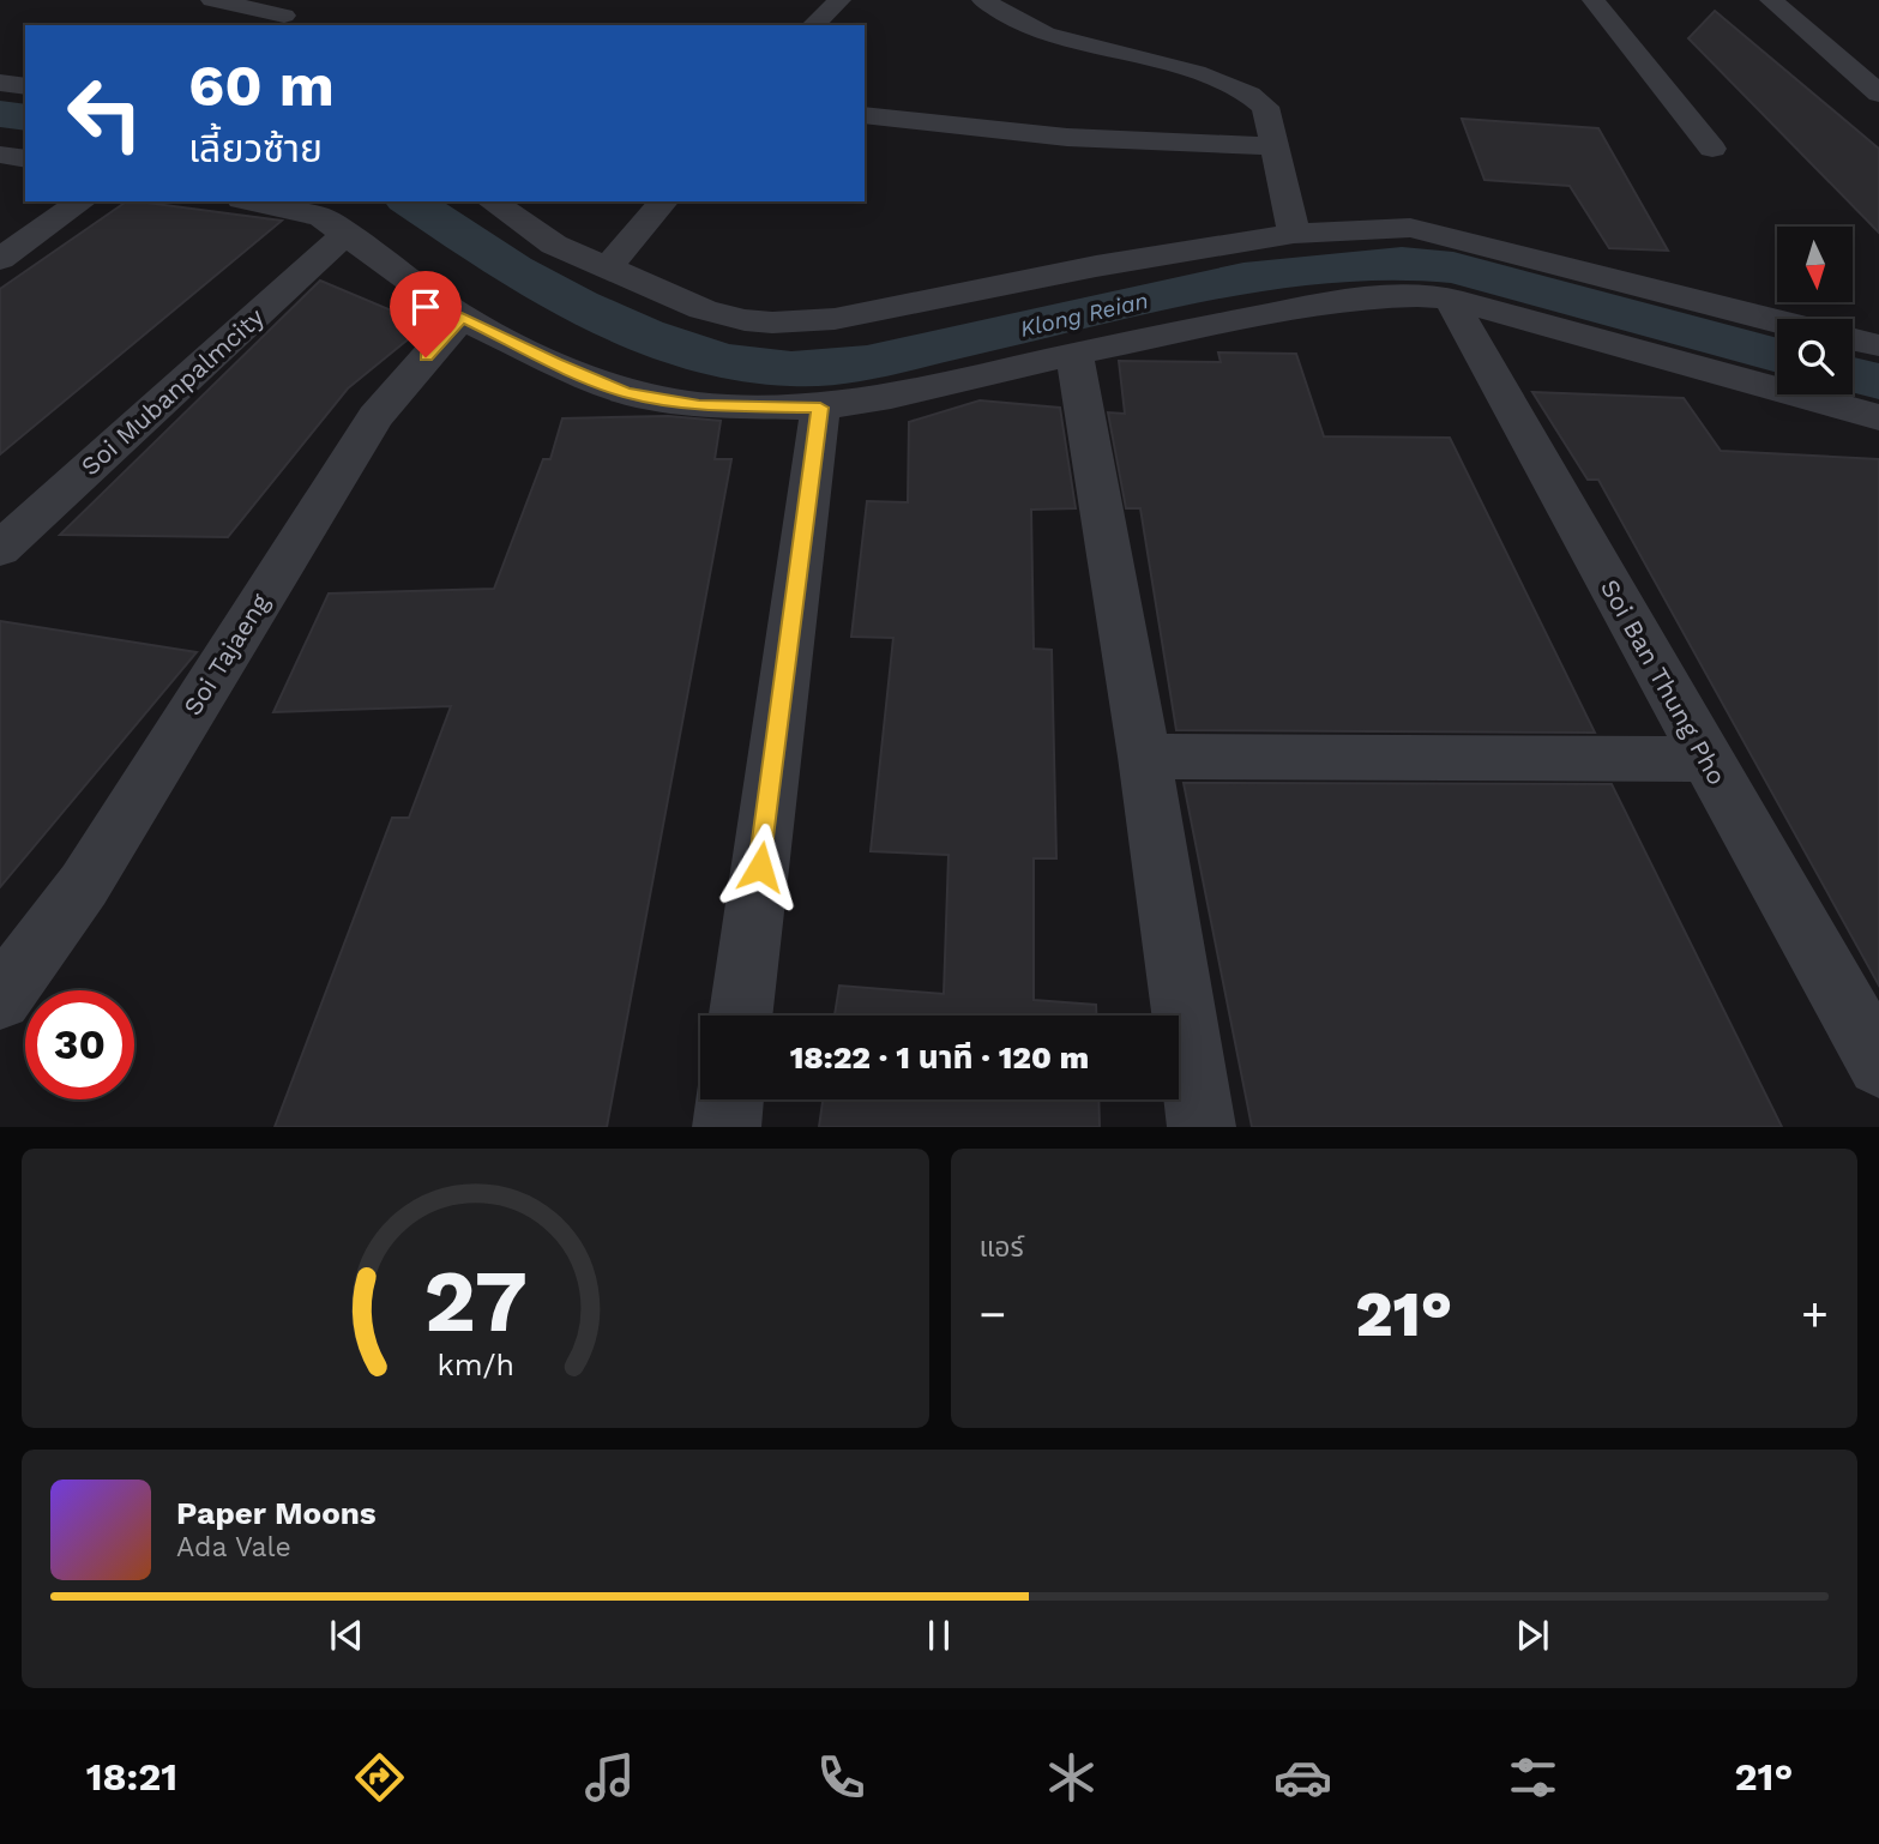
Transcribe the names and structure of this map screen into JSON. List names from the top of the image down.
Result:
{
  "streets": {
    "street": ["Soi Mubanpalmcity", "Soi Tajaeng", "Soi Ban Thung Pho"]
  },
  "water": ["Klong Reian"],
  "north": "bottom",
  "page": {
    "turn": ["60 m", "เลี้ยวซ้าย"],
    "limit": "30",
    "trip": "18:22 · 1 นาที · 120 m",
    "tile": "แอร์",
    "heat": ["−", "21°", "+"],
    "song": ["Paper Moons", "Ada Vale"],
    "tabs": ["18:21", "21°"],
    "gauge": ["27", "km/h"]
  }
}
